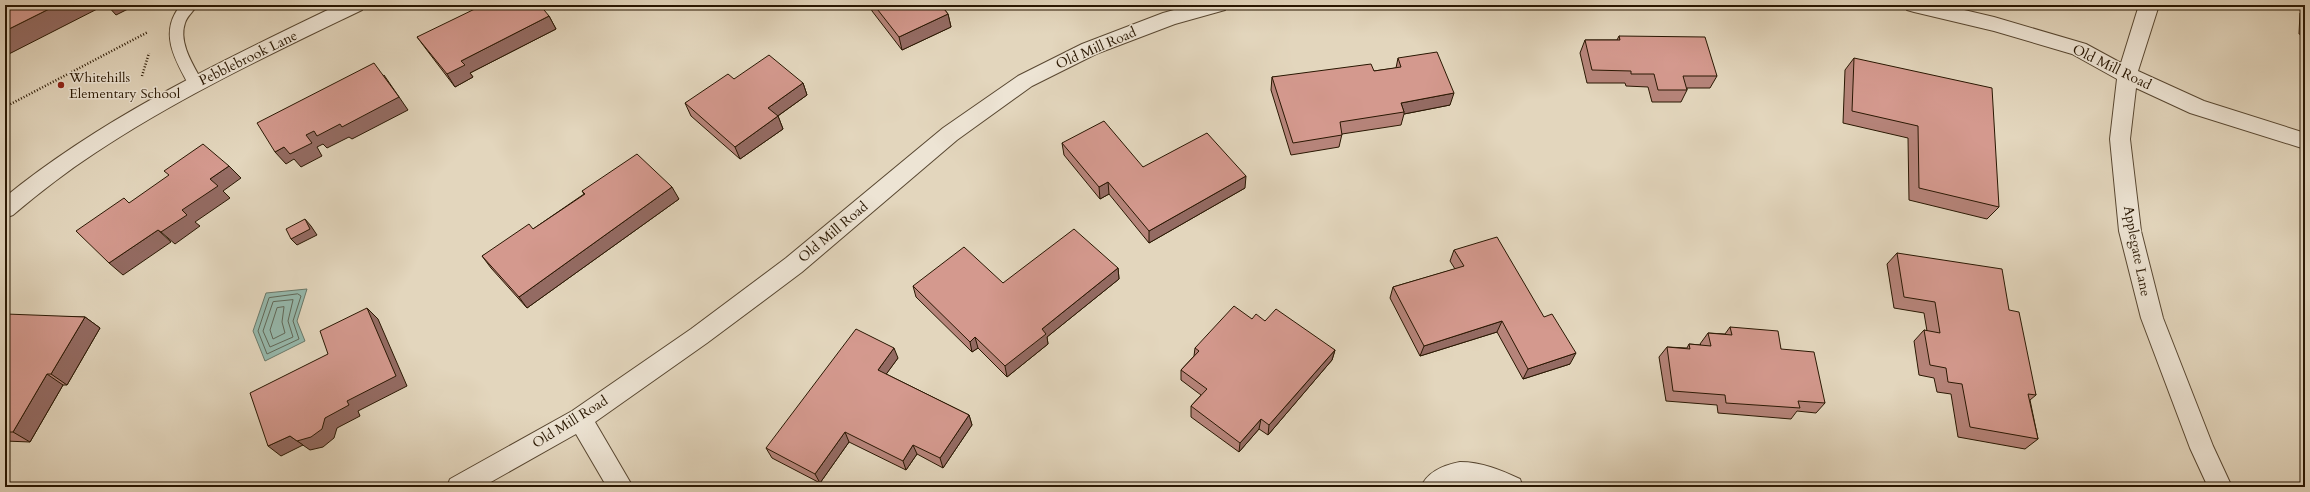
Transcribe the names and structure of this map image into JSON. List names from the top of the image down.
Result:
{
  "streets": {
    "street": ["Old Mill Road", "Pebblebrook Lane", "Applegate Lane"]
  },
  "crossings": [
    ["Old Mill Road", "Applegate Lane"]
  ],
  "places": ["Whitehills Elementary School"]
}
